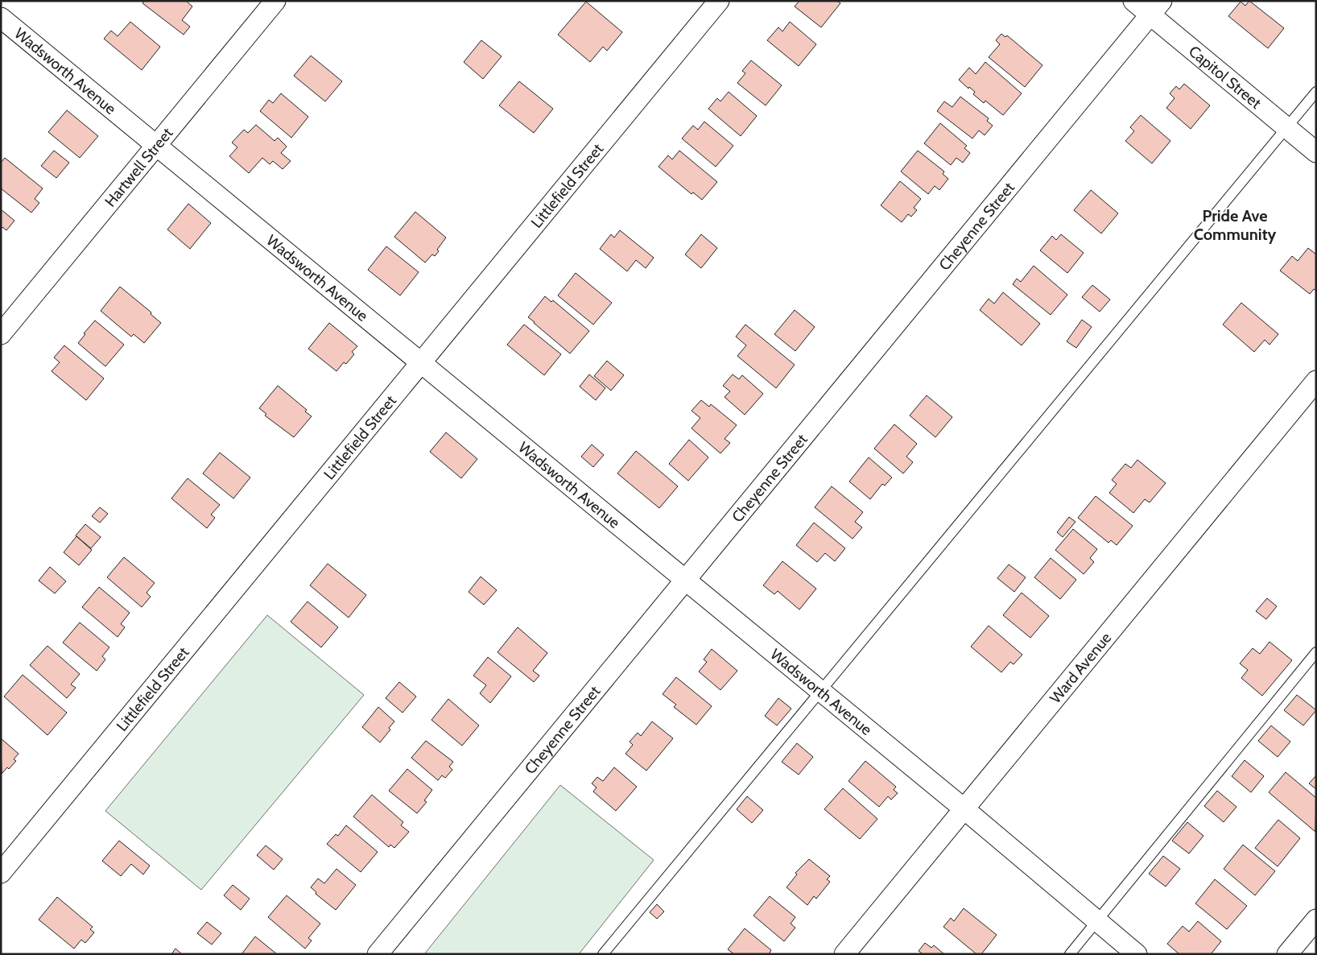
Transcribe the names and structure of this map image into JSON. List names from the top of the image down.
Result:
{
  "streets": {
    "street": [
      "Wadsworth Avenue",
      "Capitol Street",
      "Hartwell Street",
      "Littlefield Street",
      "Cheyenne Street",
      "Ward Avenue"
    ]
  },
  "crossings": [
    ["Wadsworth Avenue", "Hartwell Street"],
    ["Wadsworth Avenue", "Littlefield Street"],
    ["Wadsworth Avenue", "Cheyenne Street"],
    ["Wadsworth Avenue", "Ward Avenue"],
    ["Capitol Street", "Cheyenne Street"]
  ],
  "districts": ["Pride Ave Community"]
}
